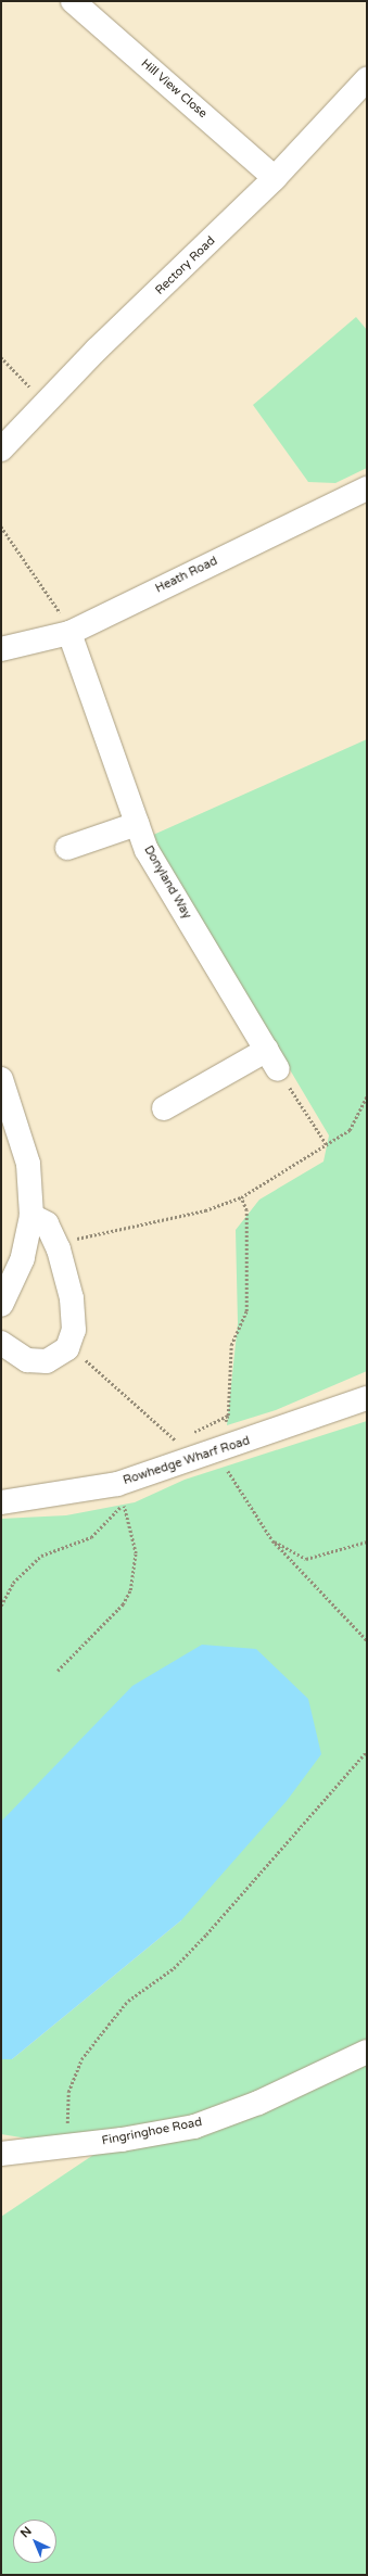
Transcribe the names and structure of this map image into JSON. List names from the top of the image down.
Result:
{
  "streets": {
    "street": [
      "Hill View Close",
      "Rectory Road",
      "Heath Road",
      "Donyland Way",
      "Rowhedge Wharf Road",
      "Fingringhoe Road"
    ]
  },
  "crossings": [
    ["Hill View Close", "Rectory Road"],
    ["Heath Road", "Donyland Way"]
  ],
  "north": "top left"
}
